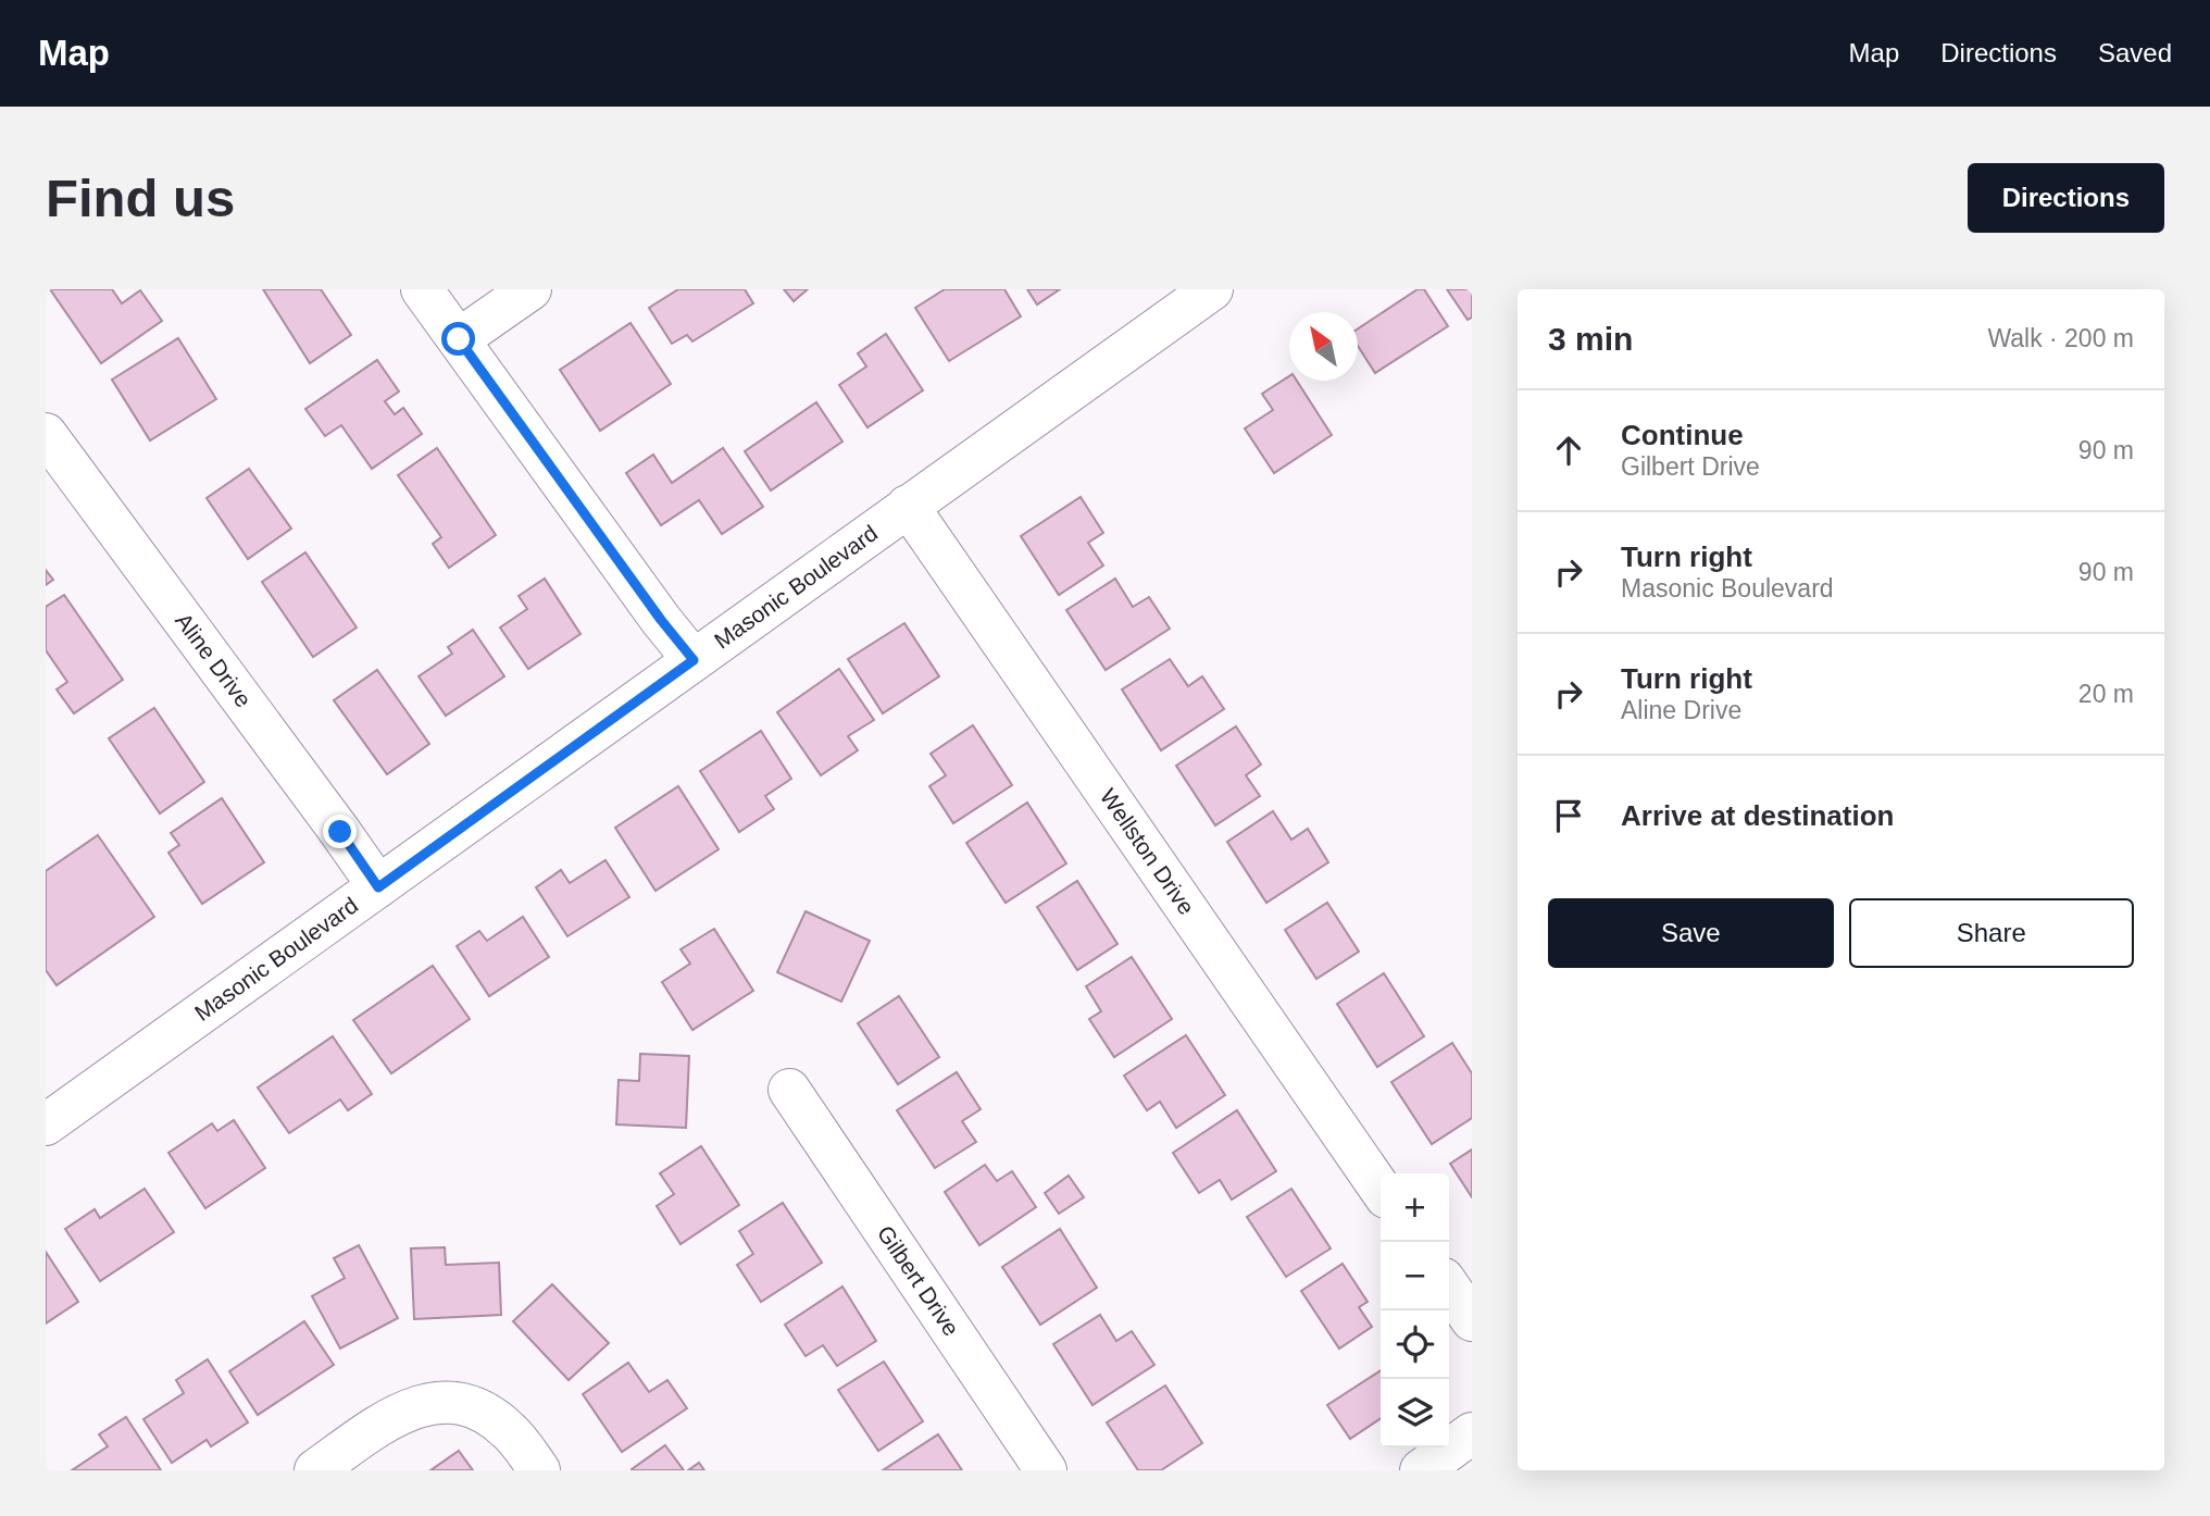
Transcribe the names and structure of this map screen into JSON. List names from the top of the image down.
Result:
{
  "streets": {
    "street": [
      "Masonic Boulevard",
      "Aline Drive",
      "Wellston Drive",
      "Gilbert Drive"
    ]
  },
  "crossings": [
    ["Masonic Boulevard", "Aline Drive"],
    ["Masonic Boulevard", "Wellston Drive"]
  ],
  "north": "top left",
  "page": {
    "header": "Map",
    "nav": ["Map", "Directions", "Saved"],
    "buttons": [
      "Directions",
      ["Save", "Share"]
    ],
    "title": "Find us",
    "heading": ["3 min", "Walk · 200 m"],
    "list": [
      ["Continue", "Gilbert Drive", "90 m"],
      ["Turn right", "Masonic Boulevard", "90 m"],
      ["Turn right", "Aline Drive", "20 m"],
      "Arrive at destination"
    ],
    "map_buttons": ["+", "−"]
  }
}
